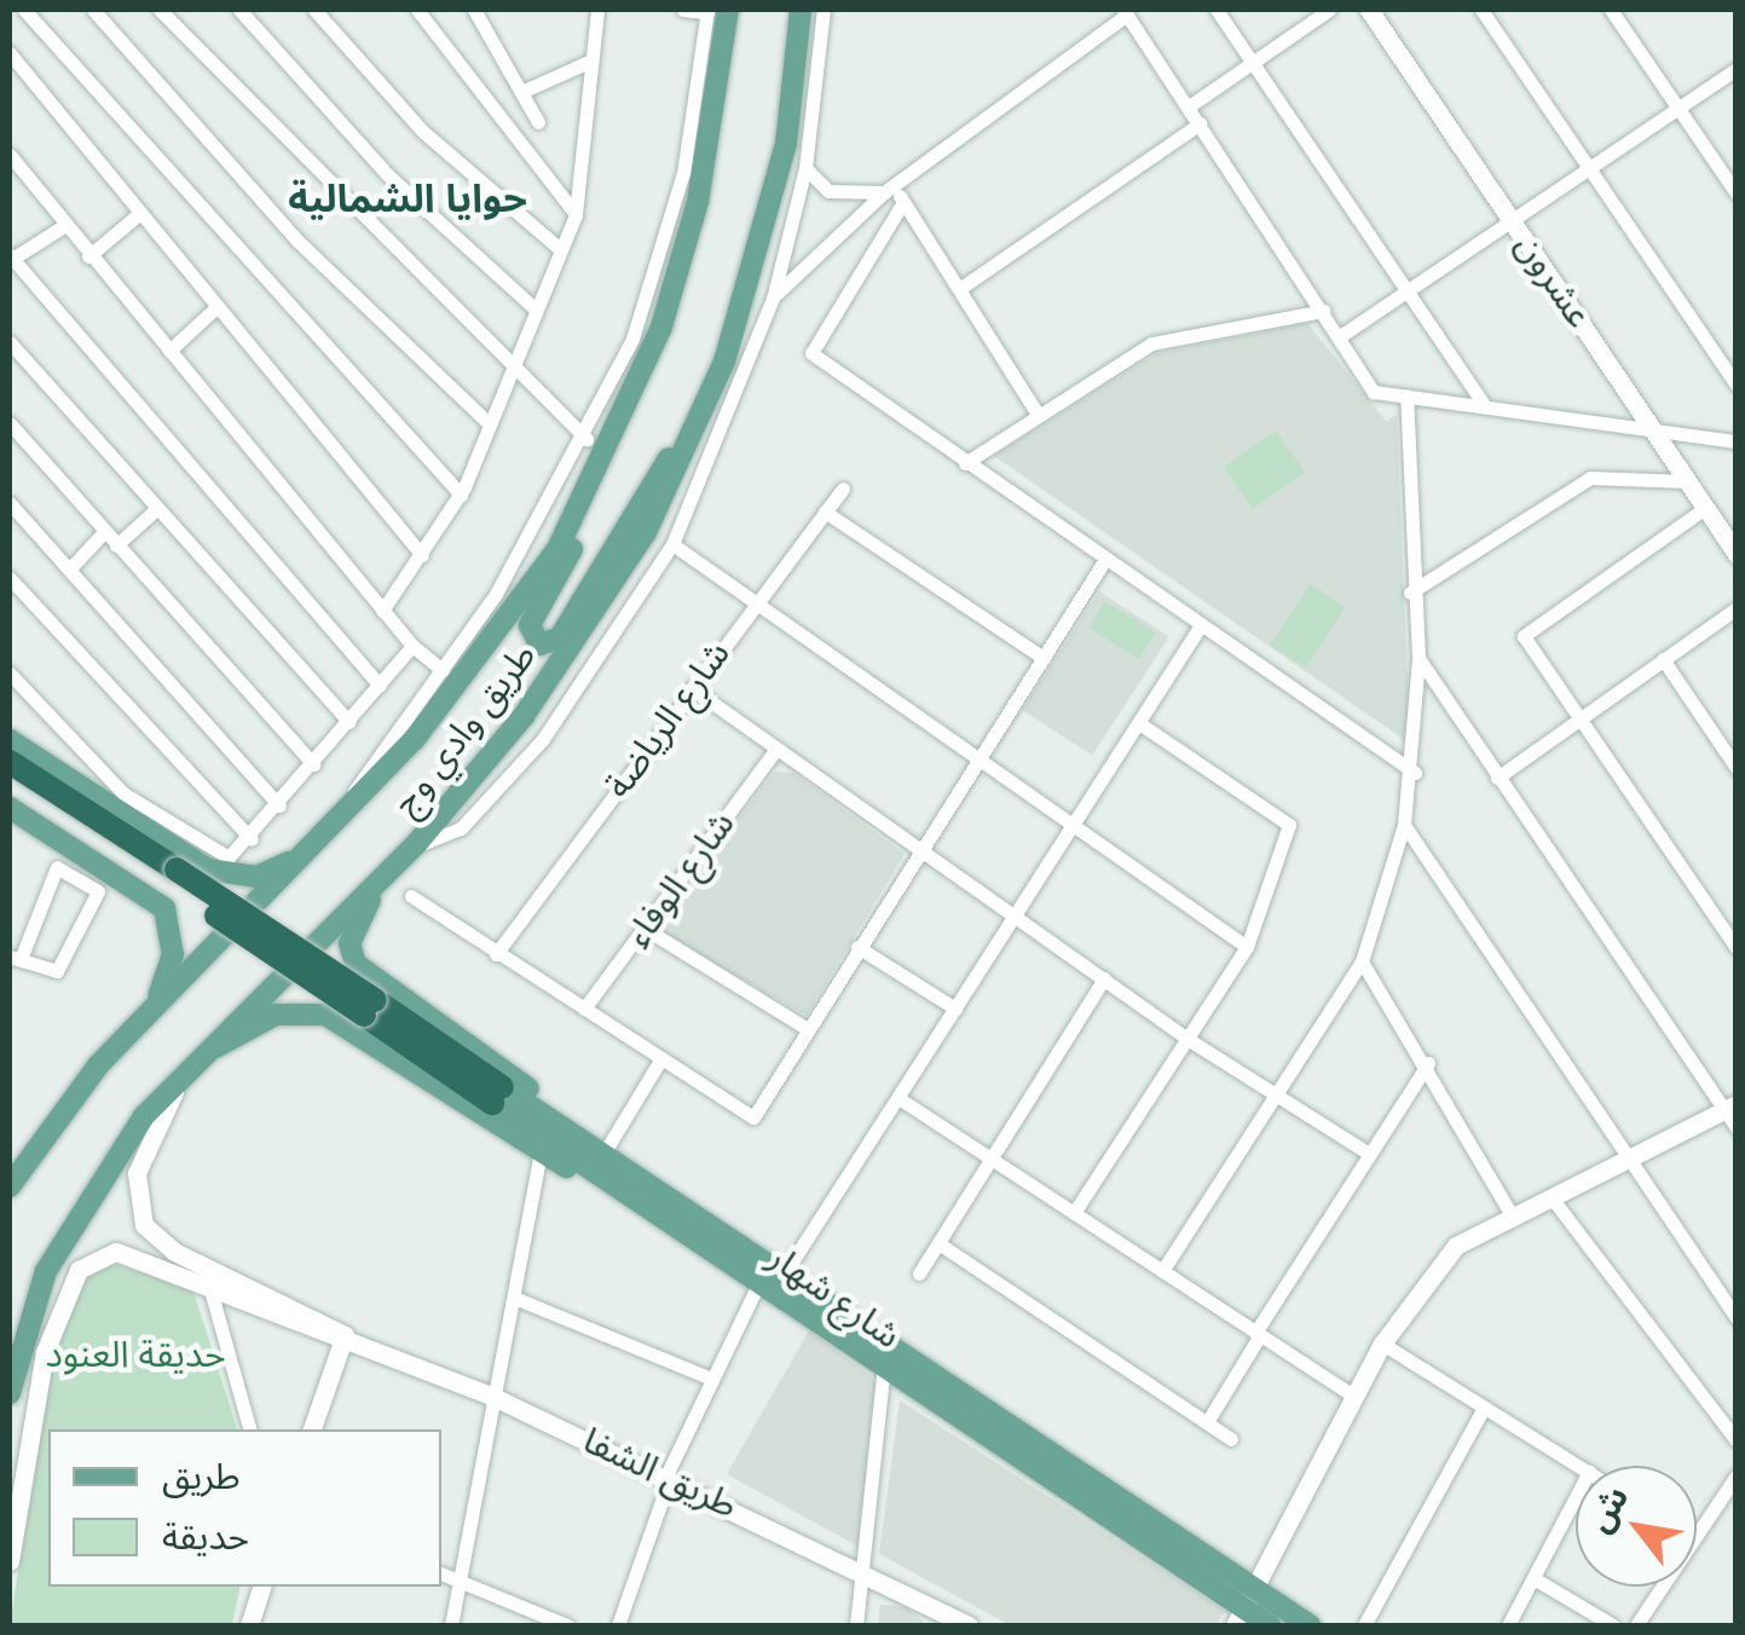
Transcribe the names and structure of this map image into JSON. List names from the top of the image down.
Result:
{
  "streets": {
    "main road": ["طريق وادي وج", "شارع شهار"],
    "street": [
      "عشرون",
      "شارع الرياضة",
      "شارع الوفاء",
      "طريق الشفا"
    ]
  },
  "districts": ["حوايا الشمالية"],
  "parks": ["حديقة العنود"],
  "legend": ["طريق", "حديقة"],
  "north": "top left"
}
